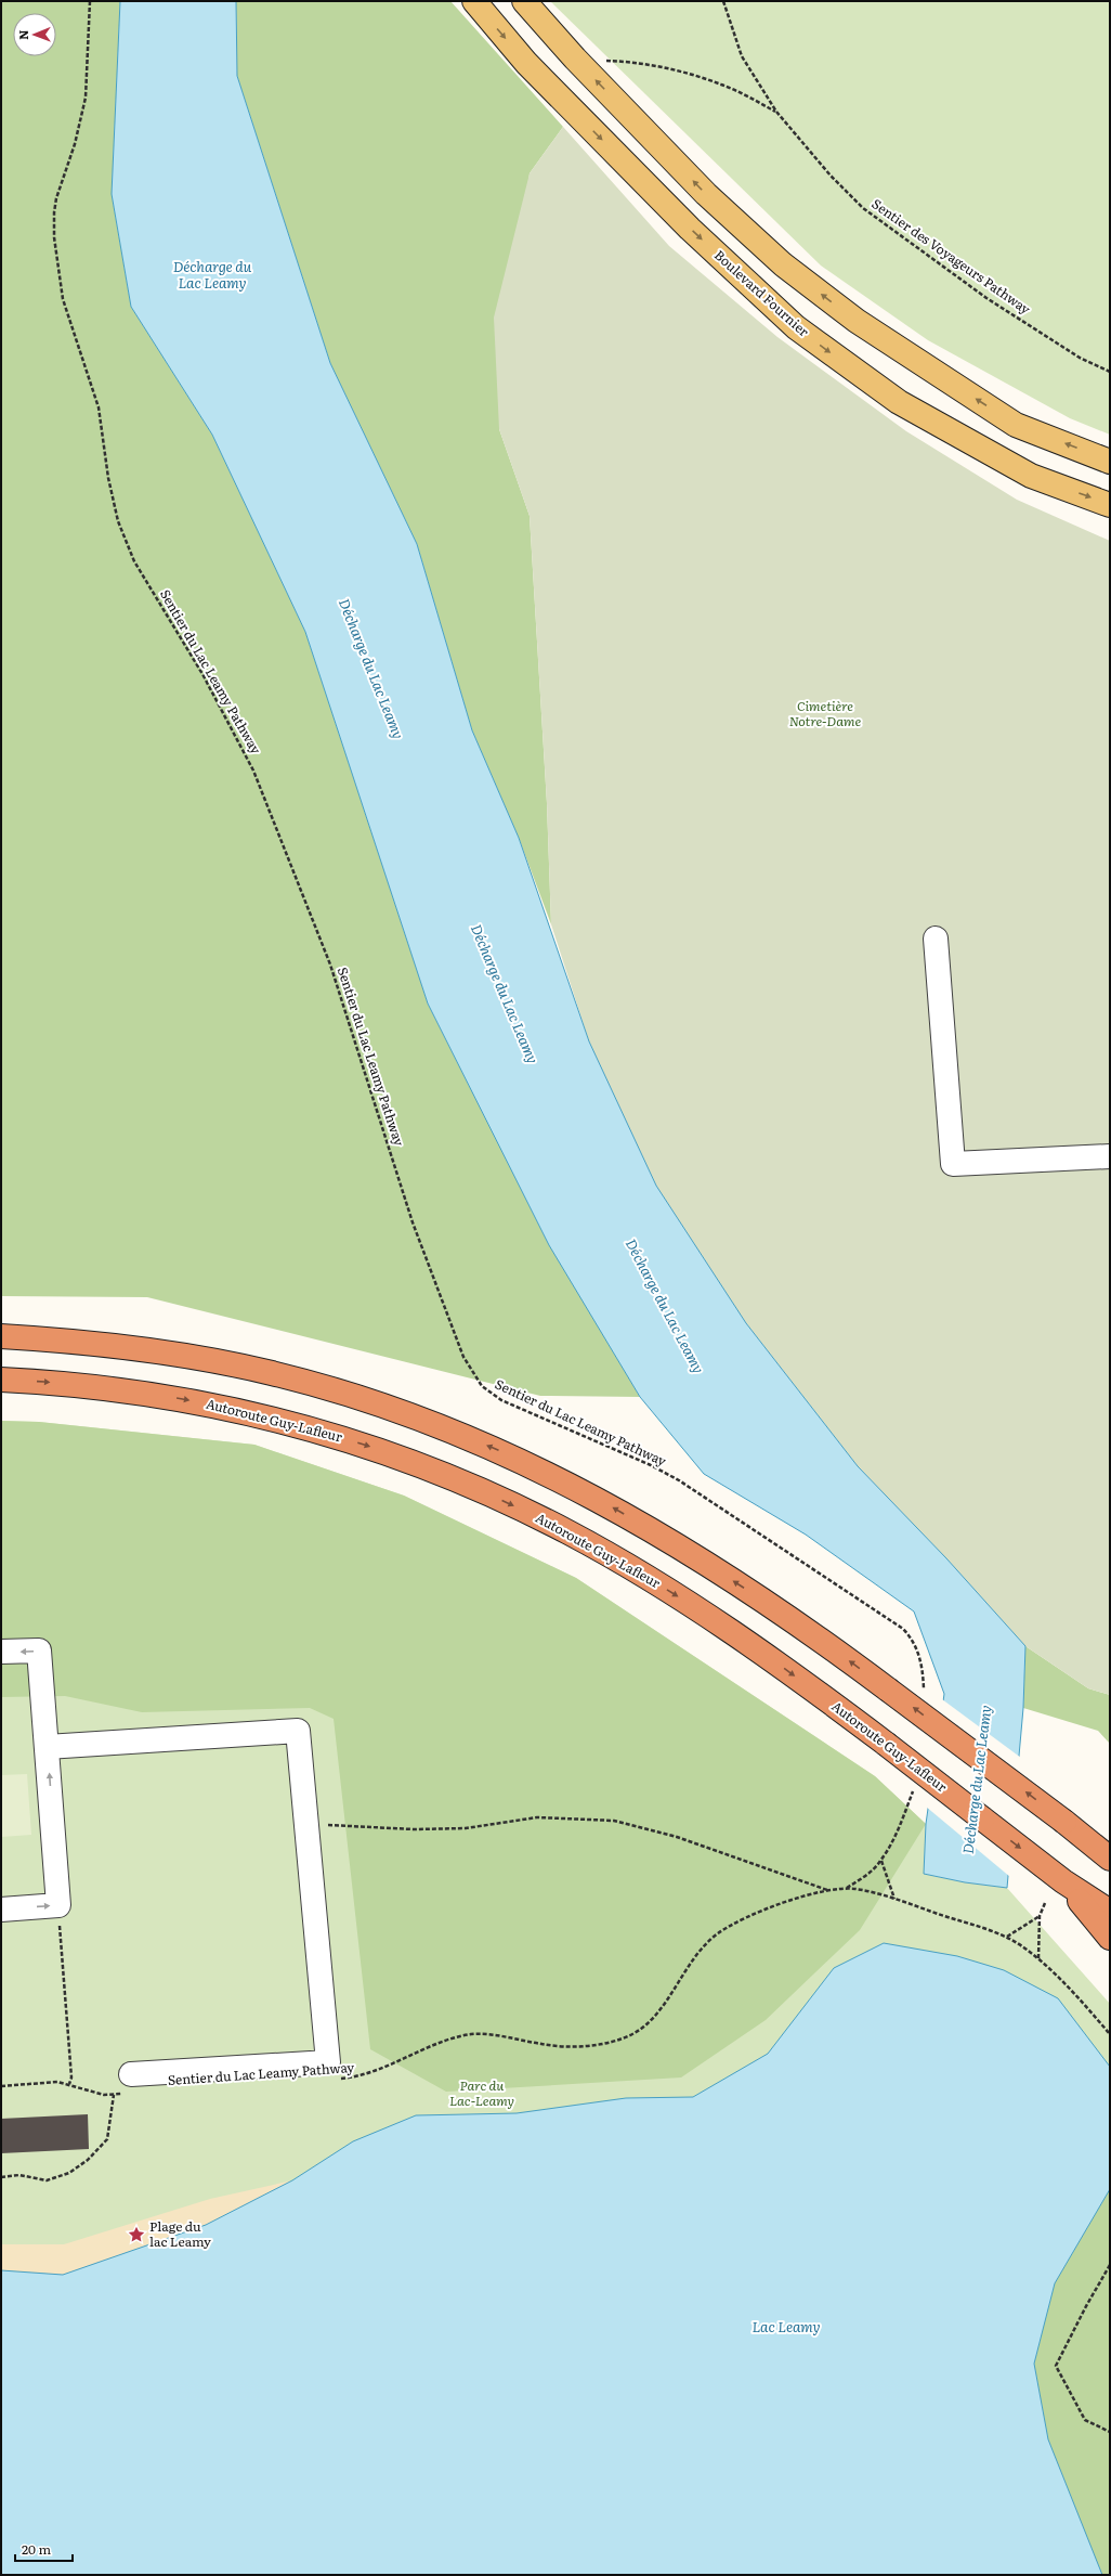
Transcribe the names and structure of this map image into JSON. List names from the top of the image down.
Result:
{
  "streets": {
    "highway": ["Autoroute Guy-Lafleur"],
    "main road": ["Boulevard Fournier"],
    "path": ["Sentier des Voyageurs Pathway", "Sentier du Lac Leamy Pathway"]
  },
  "water": ["Décharge du Lac Leamy", "Lac Leamy"],
  "parks": ["Cimetière Notre-Dame", "Parc du Lac-Leamy"],
  "places": {
    "place": ["Plage du lac Leamy"]
  },
  "scale_bar": "20 m",
  "north": "left"
}
